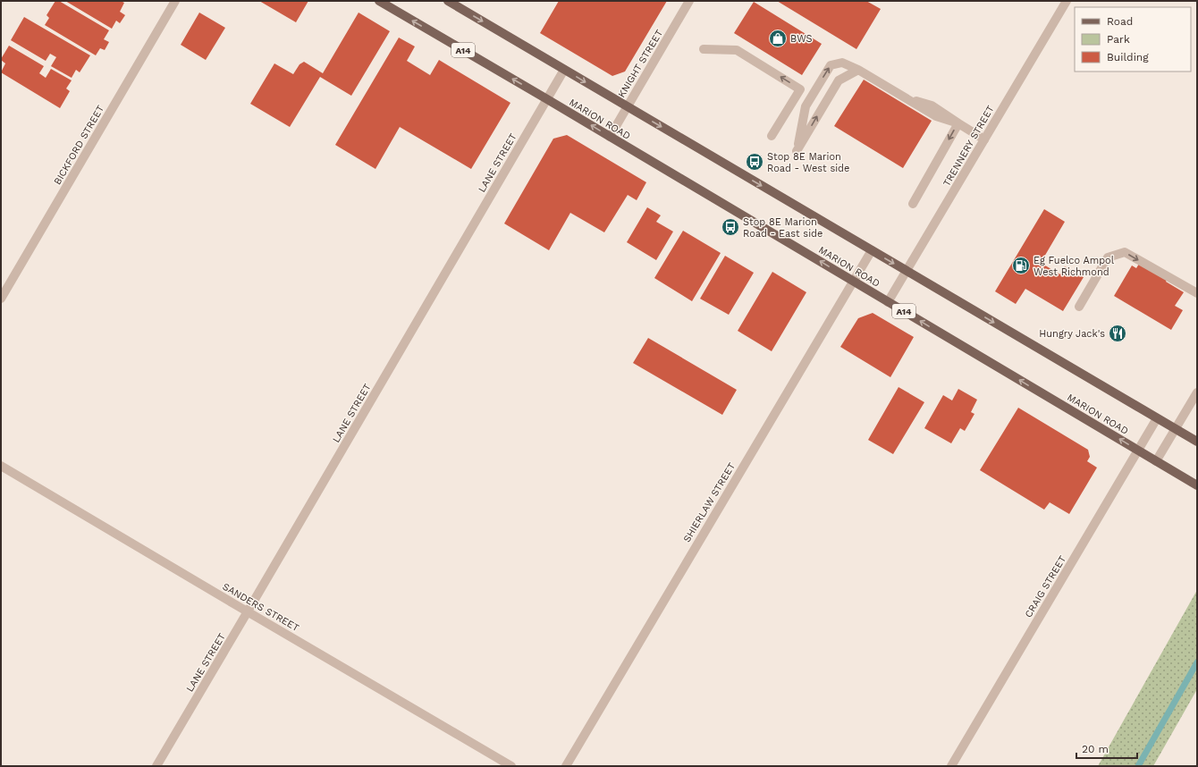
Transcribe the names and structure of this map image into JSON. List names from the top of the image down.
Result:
{
  "streets": {
    "main road": ["A14", "MARION ROAD"],
    "street": [
      "KNIGHT STREET",
      "BICKFORD STREET",
      "TRENNERY STREET",
      "LANE STREET",
      "SHIERLAW STREET",
      "CRAIG STREET",
      "SANDERS STREET"
    ]
  },
  "crossings": [
    ["KNIGHT STREET", "MARION ROAD"],
    ["MARION ROAD", "TRENNERY STREET"],
    ["MARION ROAD", "LANE STREET"],
    ["MARION ROAD", "SHIERLAW STREET"],
    ["MARION ROAD", "CRAIG STREET"],
    ["LANE STREET", "SANDERS STREET"]
  ],
  "places": {
    "shop": ["BWS"],
    "bus stop": ["Stop 8E Marion Road - West side", "Stop 8E Marion Road - East side"],
    "fuel station": ["Eg Fuelco Ampol West Richmond"],
    "restaurant": ["Hungry Jack's"]
  },
  "legend": ["Road", "Park", "Building"],
  "scale_bar": "20 m"
}
